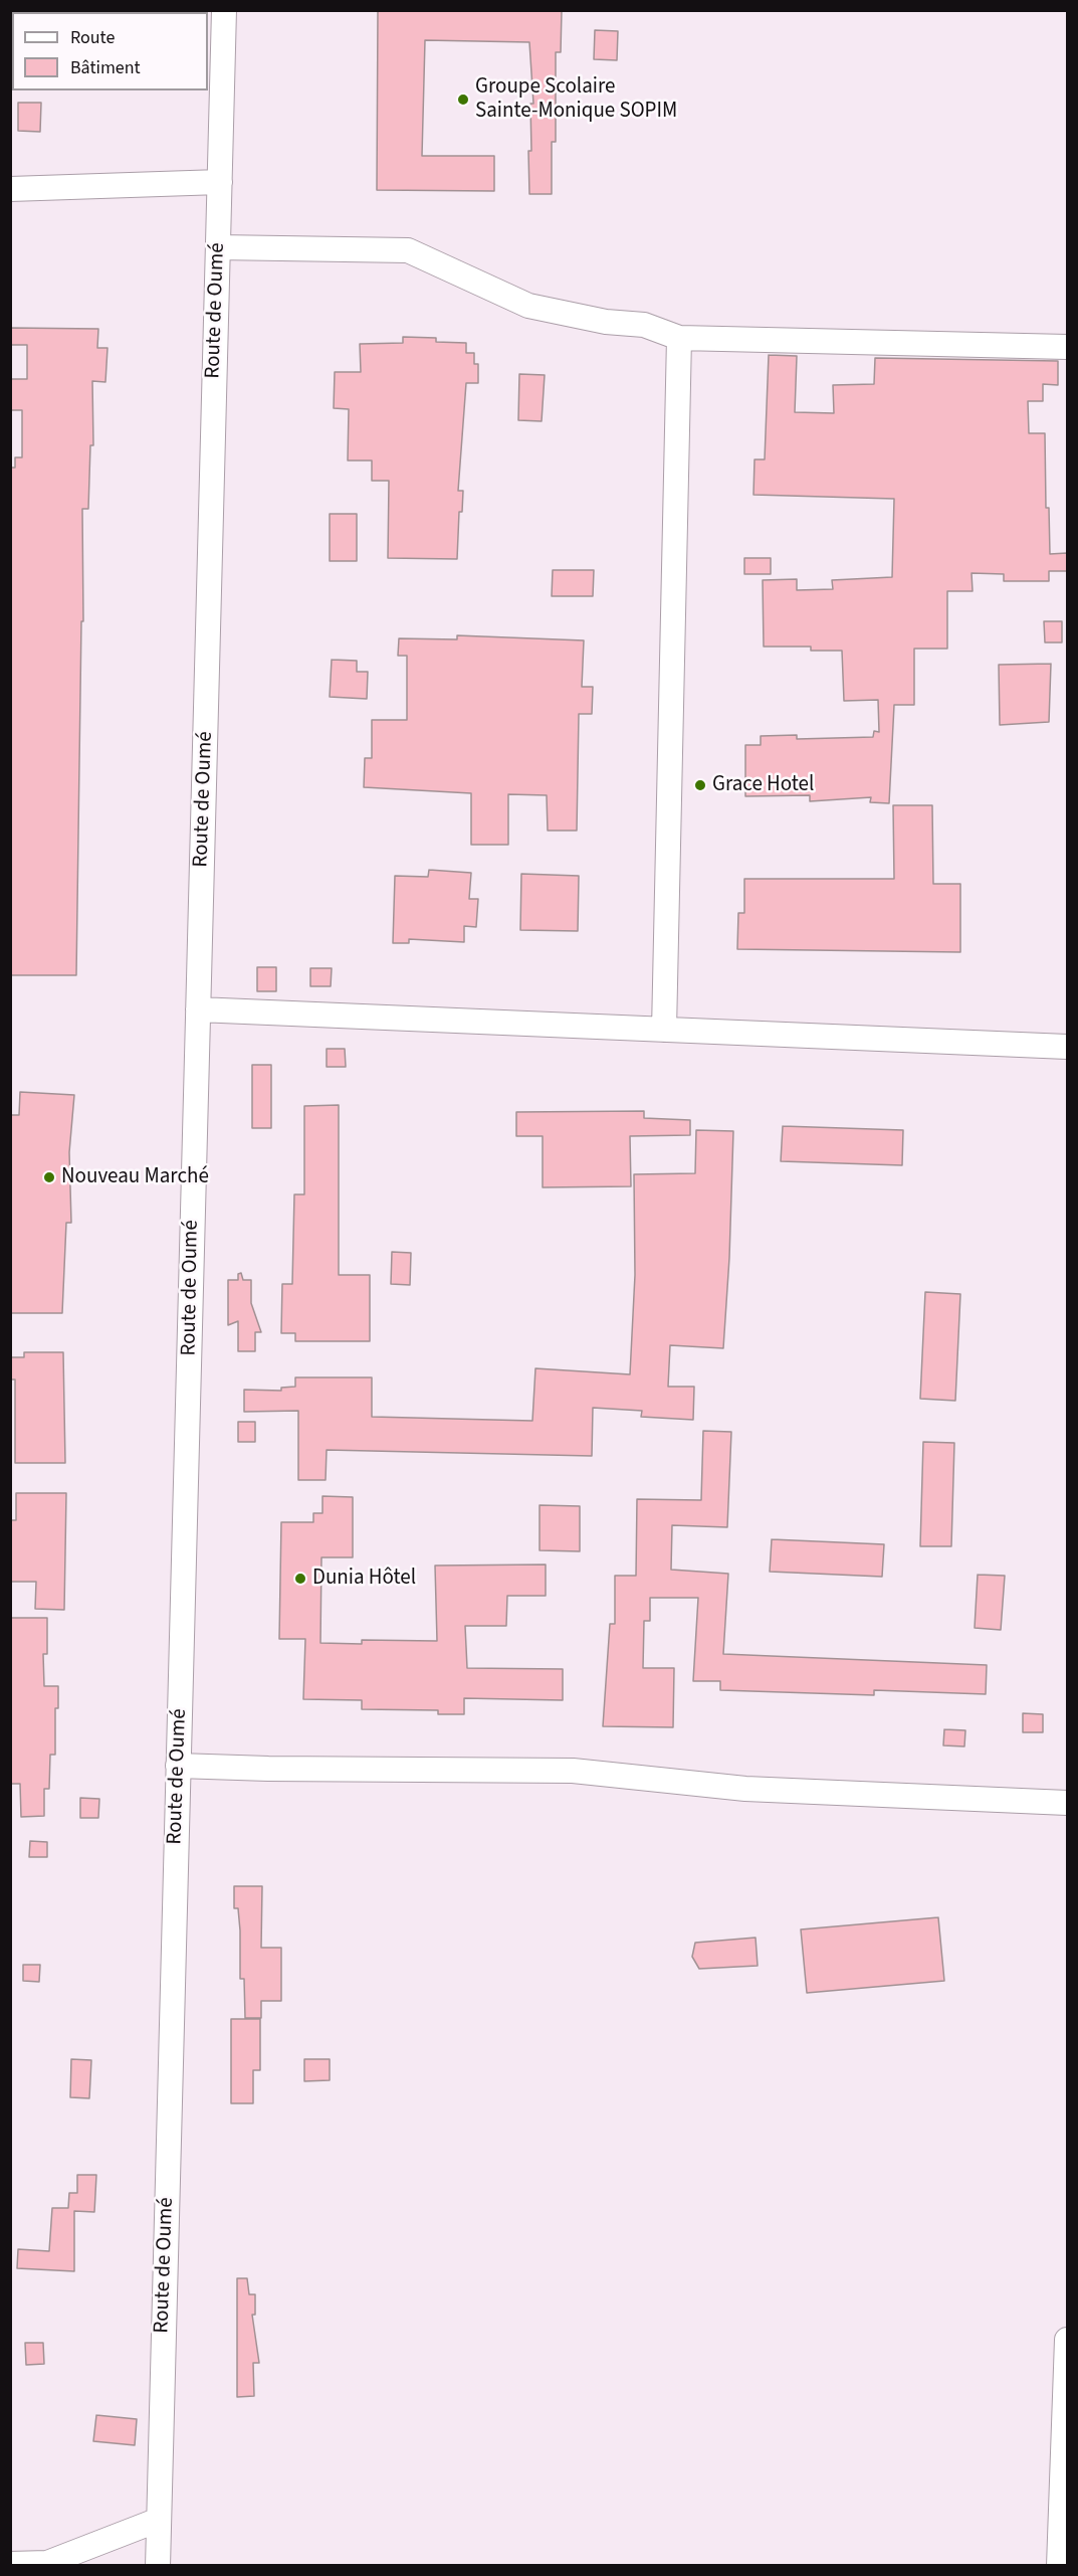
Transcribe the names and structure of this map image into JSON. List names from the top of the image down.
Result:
{
  "streets": {
    "street": ["Route de Oumé"]
  },
  "places": [
    "Groupe Scolaire Sainte-Monique SOPIM",
    "Grace Hotel",
    "Nouveau Marché",
    "Dunia Hôtel"
  ],
  "legend": ["Route", "Bâtiment"]
}
